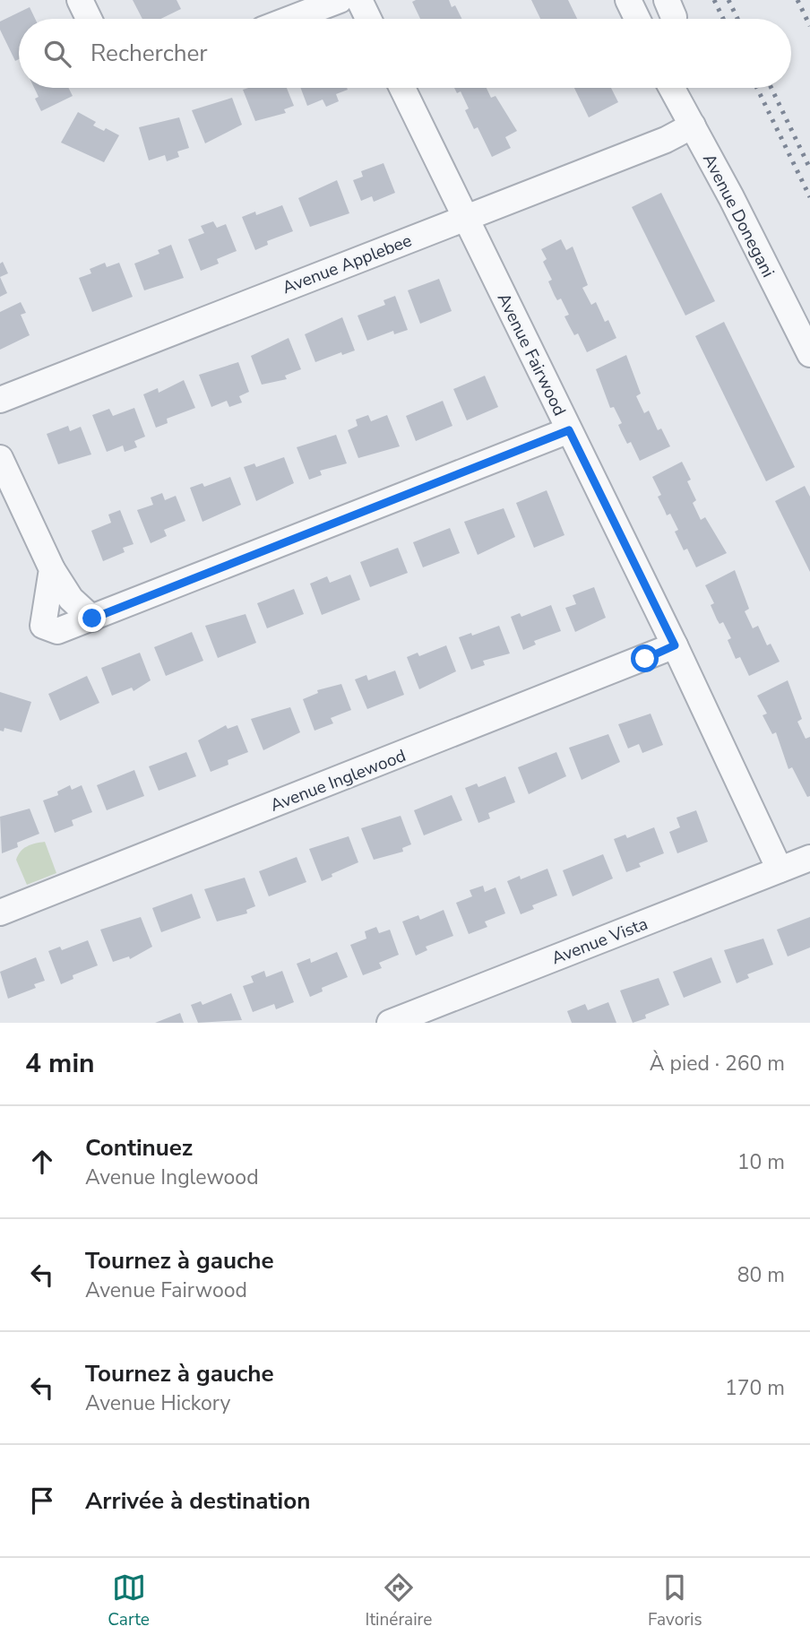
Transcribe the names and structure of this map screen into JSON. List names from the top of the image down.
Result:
{
  "streets": {
    "street": [
      "Avenue Donegani",
      "Avenue Applebee",
      "Avenue Fairwood",
      "Avenue Inglewood",
      "Avenue Vista"
    ]
  },
  "crossings": [
    ["Avenue Donegani", "Avenue Applebee"],
    ["Avenue Applebee", "Avenue Fairwood"],
    ["Avenue Fairwood", "Avenue Inglewood"],
    ["Avenue Fairwood", "Avenue Vista"]
  ],
  "page": {
    "search": "Rechercher",
    "heading": ["4 min", "À pied · 260 m"],
    "list": [
      ["Continuez", "Avenue Inglewood", "10 m"],
      ["Tournez à gauche", "Avenue Fairwood", "80 m"],
      ["Tournez à gauche", "Avenue Hickory", "170 m"],
      "Arrivée à destination"
    ],
    "nav": ["Carte", "Itinéraire", "Favoris"]
  }
}
